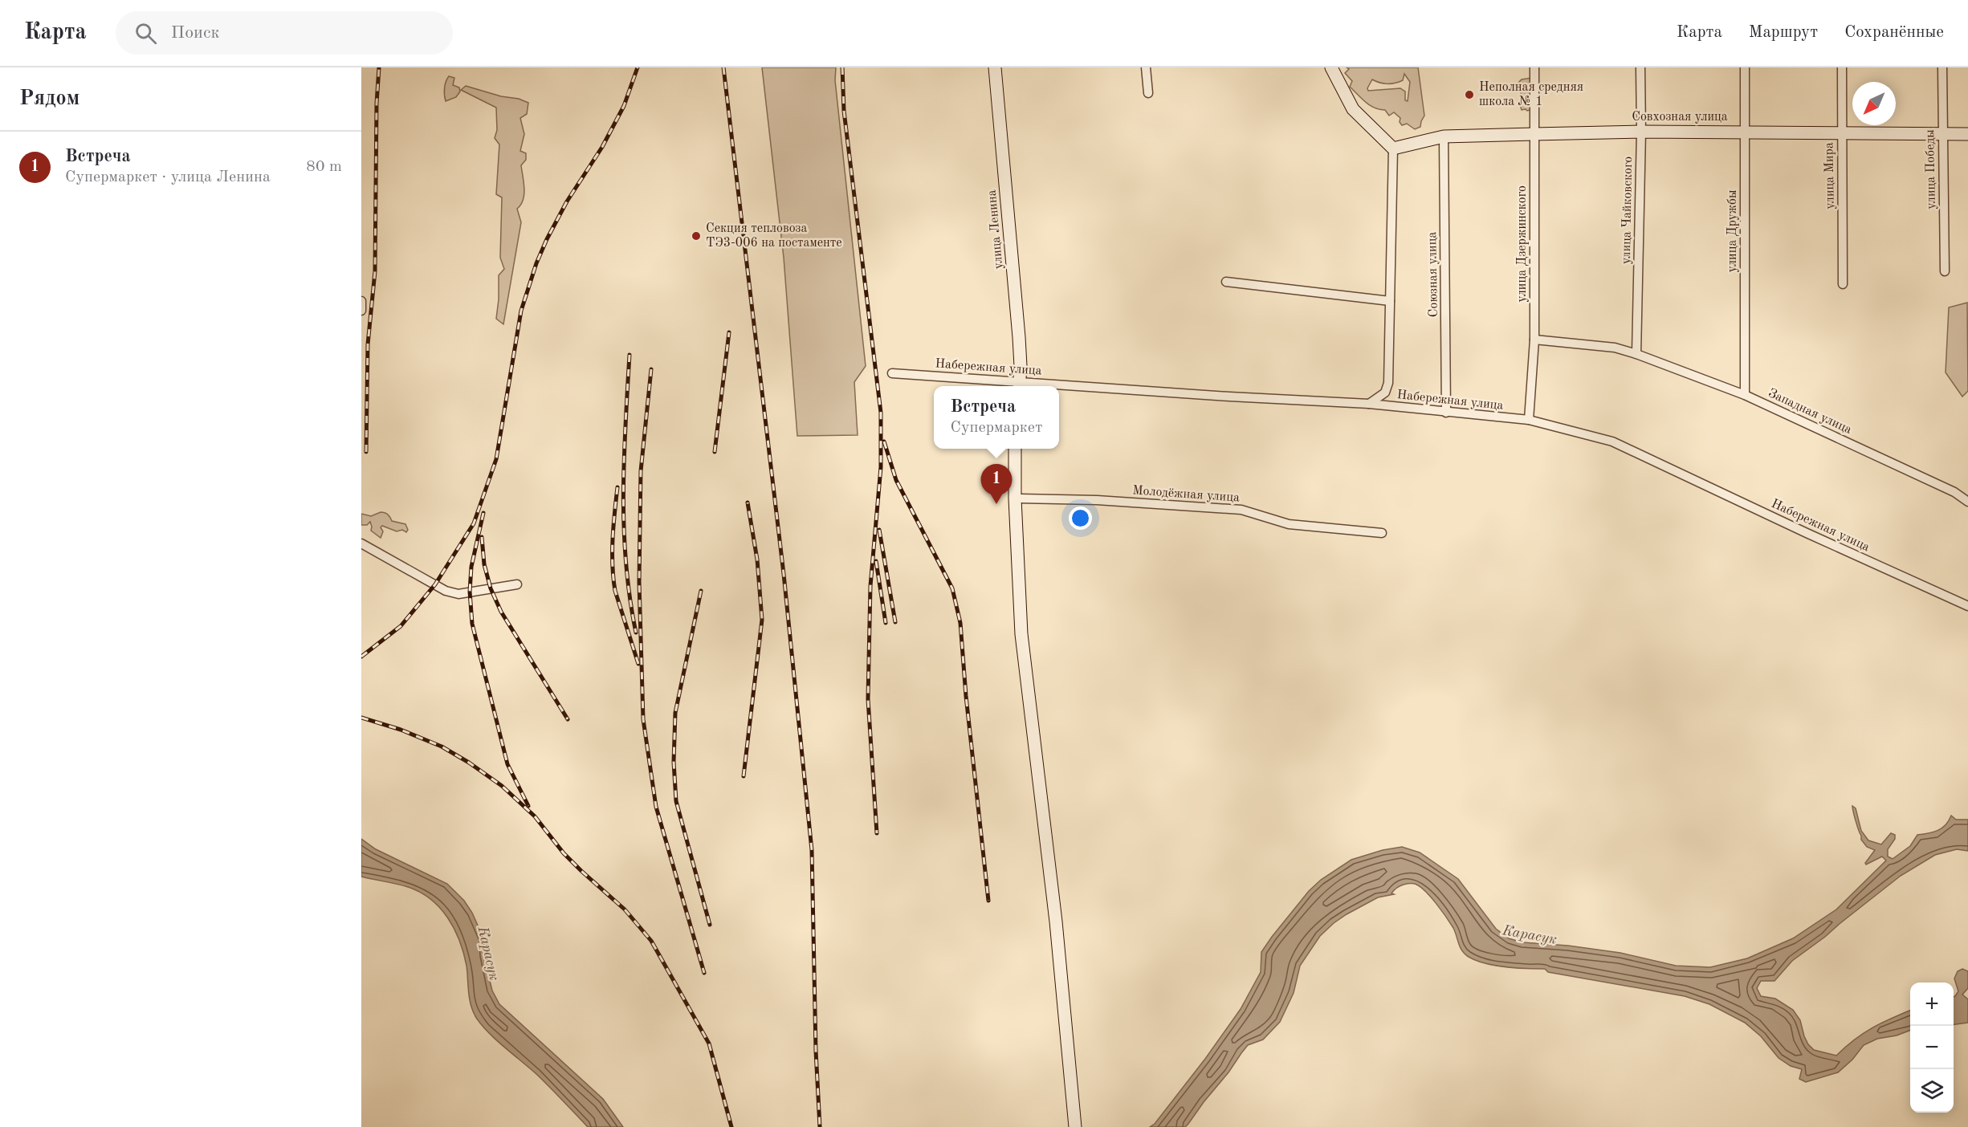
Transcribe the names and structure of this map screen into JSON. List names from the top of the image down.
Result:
{
  "streets": {
    "main road": ["Совхозная улица", "улица Ленина"],
    "street": [
      "улица Победы",
      "улица Мира",
      "улица Чайковского",
      "улица Дружбы",
      "улица Дзержинского",
      "Союзная улица",
      "Набережная улица",
      "Западная улица",
      "Молодёжная улица"
    ]
  },
  "crossings": [
    ["Совхозная улица", "улица Победы"],
    ["Совхозная улица", "улица Мира"],
    ["Совхозная улица", "улица Чайковского"],
    ["Совхозная улица", "улица Дружбы"],
    ["Совхозная улица", "улица Дзержинского"],
    ["Совхозная улица", "Союзная улица"],
    ["улица Чайковского", "Западная улица"],
    ["улица Ленина", "Набережная улица"],
    ["улица Дружбы", "Западная улица"],
    ["улица Дзержинского", "Набережная улица"],
    ["улица Дзержинского", "Западная улица"],
    ["Союзная улица", "Набережная улица"]
  ],
  "water": ["Карасук"],
  "places": ["Неполная средняя школа № 1", "Секция тепловоза ТЭ3-006 на постаменте"],
  "north": "bottom left",
  "page": {
    "header": "Карта",
    "search": "Поиск",
    "nav": ["Карта", "Маршрут", "Сохранённые"],
    "heading": "Рядом",
    "list": [
      {
        "mark": "1",
        "name": "Встреча",
        "note": "Супермаркет · улица Ленина",
        "value": "80 m"
      }
    ],
    "popup": ["Встреча", "Супермаркет"],
    "pins": "1",
    "map_buttons": ["+", "−"]
  }
}
